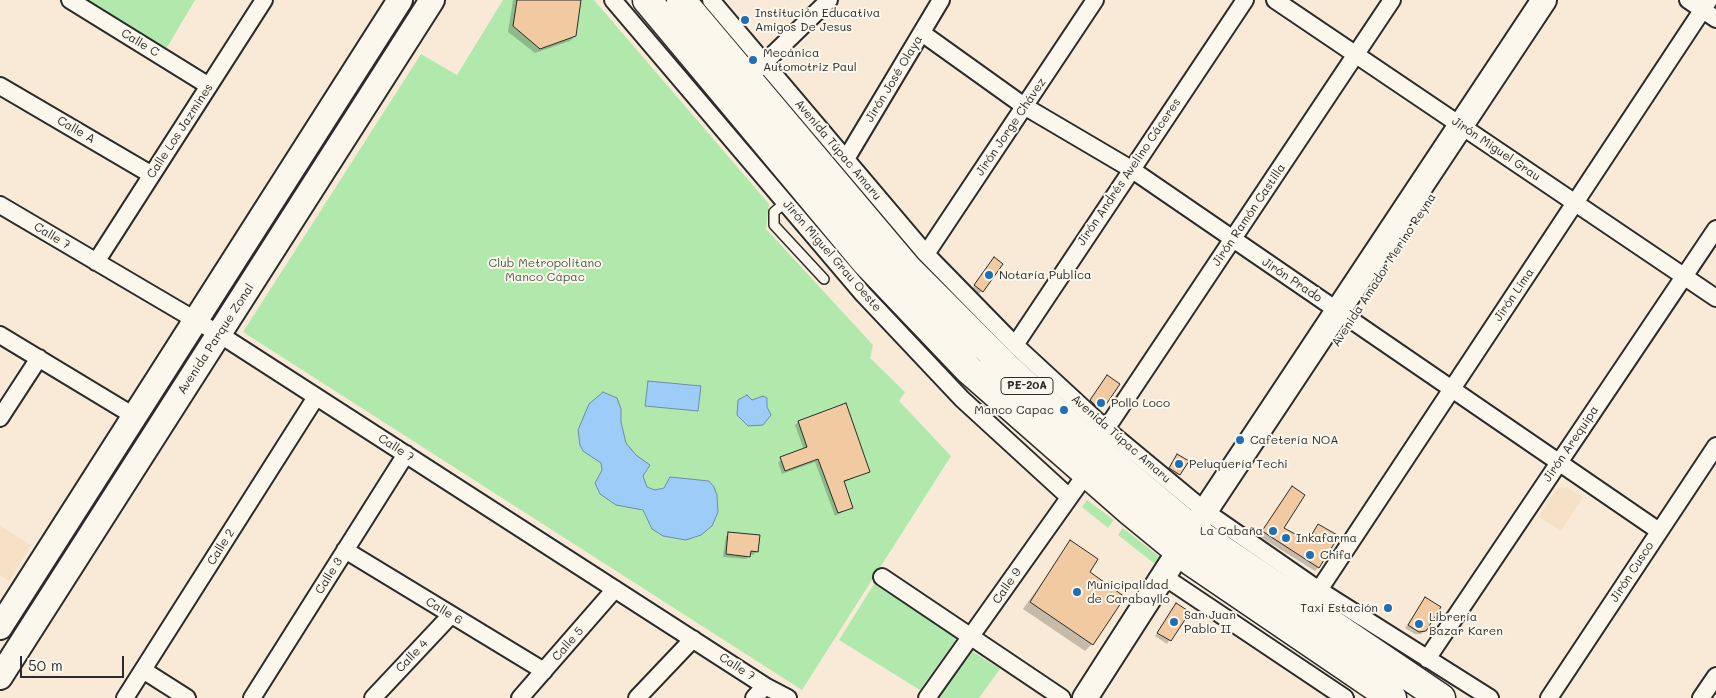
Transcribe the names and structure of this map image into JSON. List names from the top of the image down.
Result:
{
  "streets": {
    "highway": ["Avenida Túpac Amaru", "PE-20A"],
    "main road": ["Avenida Amador Merino Reyna", "Avenida Parque Zonal"],
    "street": [
      "Calle C",
      "Jirón José Olaya",
      "Jirón Jorge Chávez",
      "Calle A",
      "Calle Los Jazmines",
      "Jirón Miguel Grau",
      "Jirón Andrés Avelino Cáceres",
      "Jirón Ramón Castilla",
      "Calle 7",
      "Jirón Miguel Grau Oeste",
      "Jirón Prado",
      "Jirón Lima",
      "Jirón Arequipa",
      "Calle 2",
      "Jirón Cusco",
      "Calle 3",
      "Calle 9",
      "Calle 6",
      "Calle 5",
      "Calle 4"
    ]
  },
  "crossings": [
    ["Calle C", "Calle Los Jazmines"],
    ["Jirón José Olaya", "Avenida Túpac Amaru"],
    ["Jirón José Olaya", "Jirón Prado"],
    ["Jirón Jorge Chávez", "Avenida Túpac Amaru"],
    ["Jirón Jorge Chávez", "Jirón Prado"],
    ["Calle A", "Calle Los Jazmines"],
    ["Calle Los Jazmines", "Calle 7"],
    ["Jirón Miguel Grau", "Jirón Ramón Castilla"],
    ["Jirón Miguel Grau", "Avenida Amador Merino Reyna"],
    ["Jirón Miguel Grau", "Jirón Lima"],
    ["Jirón Miguel Grau", "Jirón Arequipa"],
    ["Avenida Túpac Amaru", "Jirón Andrés Avelino Cáceres"],
    ["Avenida Túpac Amaru", "Jirón Ramón Castilla"],
    ["Avenida Túpac Amaru", "Jirón Miguel Grau Oeste"],
    ["Avenida Túpac Amaru", "Avenida Amador Merino Reyna"],
    ["Avenida Túpac Amaru", "Jirón Lima"],
    ["Avenida Túpac Amaru", "Jirón Arequipa"],
    ["Avenida Túpac Amaru", "Calle 9"],
    ["Jirón Andrés Avelino Cáceres", "Jirón Prado"],
    ["Jirón Ramón Castilla", "Jirón Prado"],
    ["Calle 7", "Avenida Parque Zonal"],
    ["Calle 7", "Calle 2"],
    ["Calle 7", "Calle 3"],
    ["Calle 7", "Calle 5"],
    ["Jirón Miguel Grau Oeste", "Calle 9"],
    ["Avenida Amador Merino Reyna", "Jirón Prado"],
    ["Jirón Prado", "Jirón Lima"],
    ["Jirón Prado", "Jirón Arequipa"],
    ["Jirón Prado", "Jirón Cusco"],
    ["Calle 3", "Calle 6"],
    ["Calle 6", "Calle 5"],
    ["Calle 6", "Calle 4"]
  ],
  "parks": ["Club Metropolitano Manco Cápac"],
  "places": [
    "Institución Educativa Amigos De Jesus",
    "Mecánica Automotriz Paul",
    "Notaría Publica",
    "Pollo Loco",
    "Manco Capac",
    "Cafetería NOA",
    "Peluquería Techi",
    "La Cabaña",
    "Inkafarma",
    "Chifa",
    "Municipalidad de Carabayllo",
    "Taxi Estación",
    "San Juan Pablo II",
    "Librería Bazar Karen"
  ],
  "scale_bar": "50 m"
}
